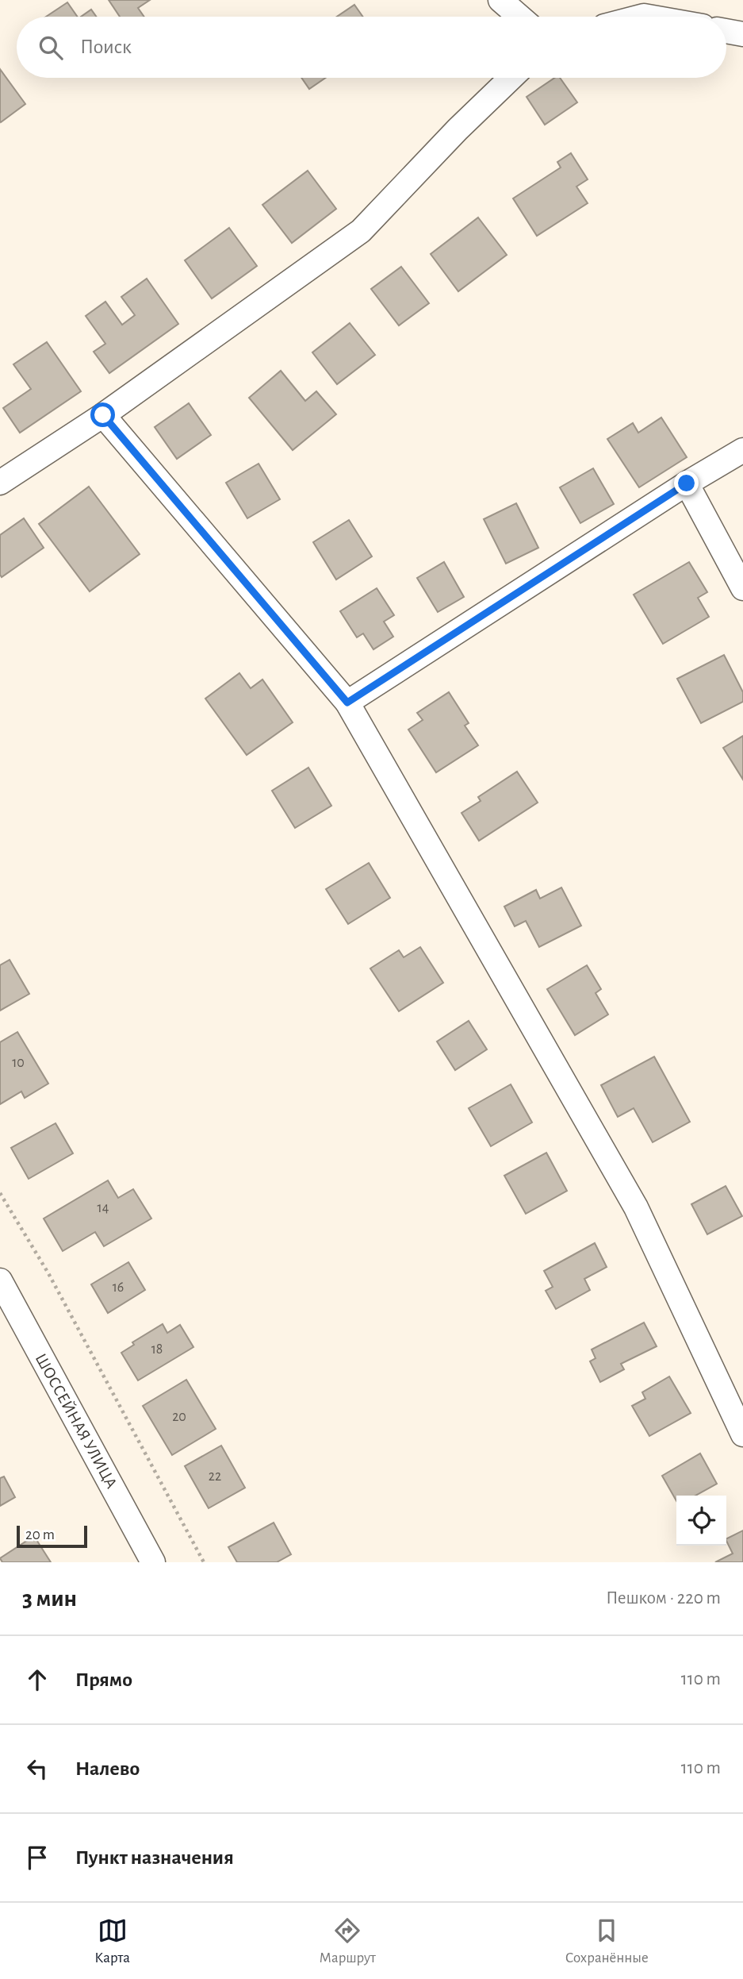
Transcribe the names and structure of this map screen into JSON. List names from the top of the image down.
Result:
{
  "streets": {
    "street": ["ШОССЕЙНАЯ УЛИЦА"]
  },
  "house_numbers": [
    "10",
    "14",
    "16",
    "18",
    "20",
    "22"
  ],
  "scale_bar": "20 m",
  "page": {
    "search": "Поиск",
    "scale": "20 m",
    "heading": ["3 мин", "Пешком · 220 m"],
    "list": [
      ["Прямо", "110 m"],
      ["Налево", "110 m"],
      "Пункт назначения"
    ],
    "nav": ["Карта", "Маршрут", "Сохранённые"]
  }
}
